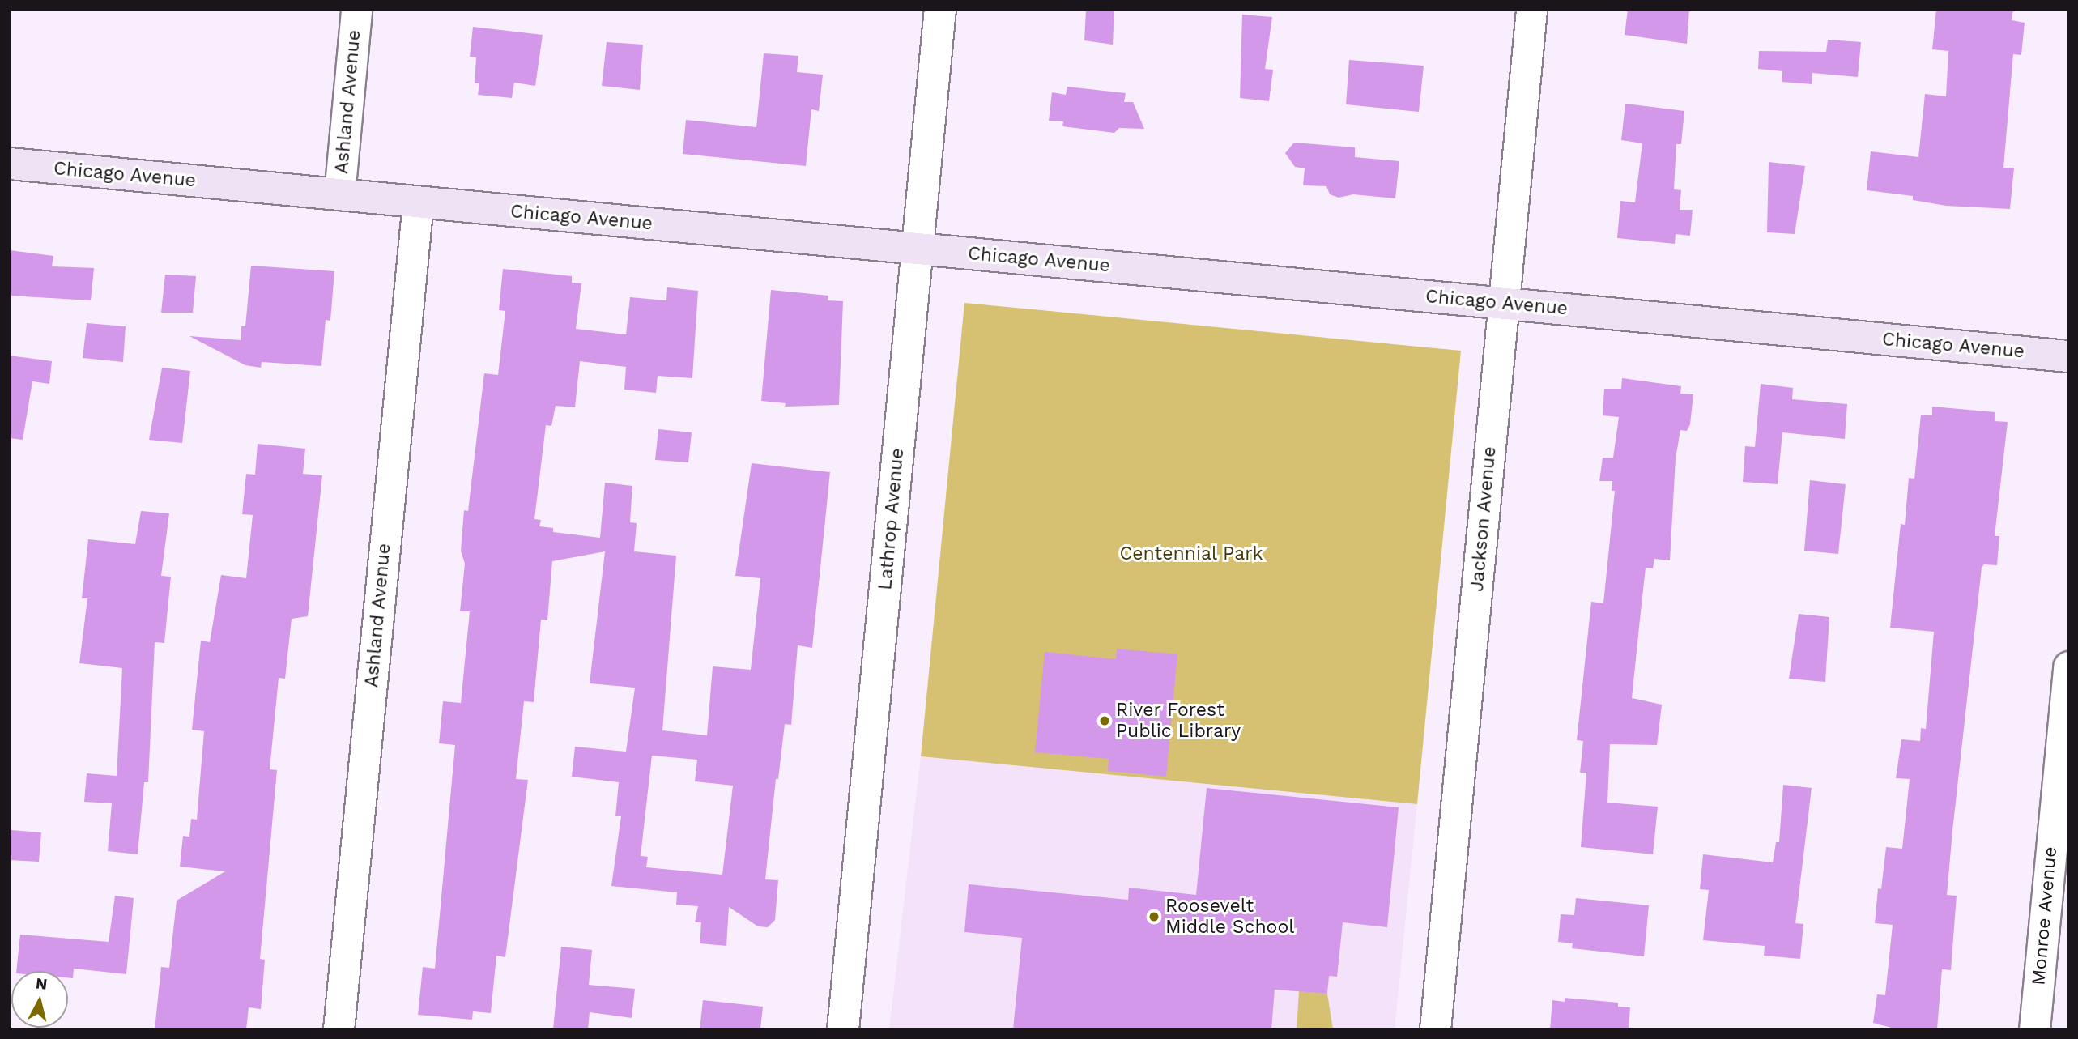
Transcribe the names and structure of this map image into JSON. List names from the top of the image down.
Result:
{
  "streets": {
    "main road": ["Chicago Avenue"],
    "street": [
      "Ashland Avenue",
      "Lathrop Avenue",
      "Jackson Avenue",
      "Monroe Avenue"
    ]
  },
  "crossings": [
    ["Ashland Avenue", "Chicago Avenue"],
    ["Chicago Avenue", "Lathrop Avenue"],
    ["Chicago Avenue", "Jackson Avenue"]
  ],
  "parks": ["Centennial Park"],
  "places": ["River Forest Public Library", "Roosevelt Middle School"],
  "north": "top"
}
